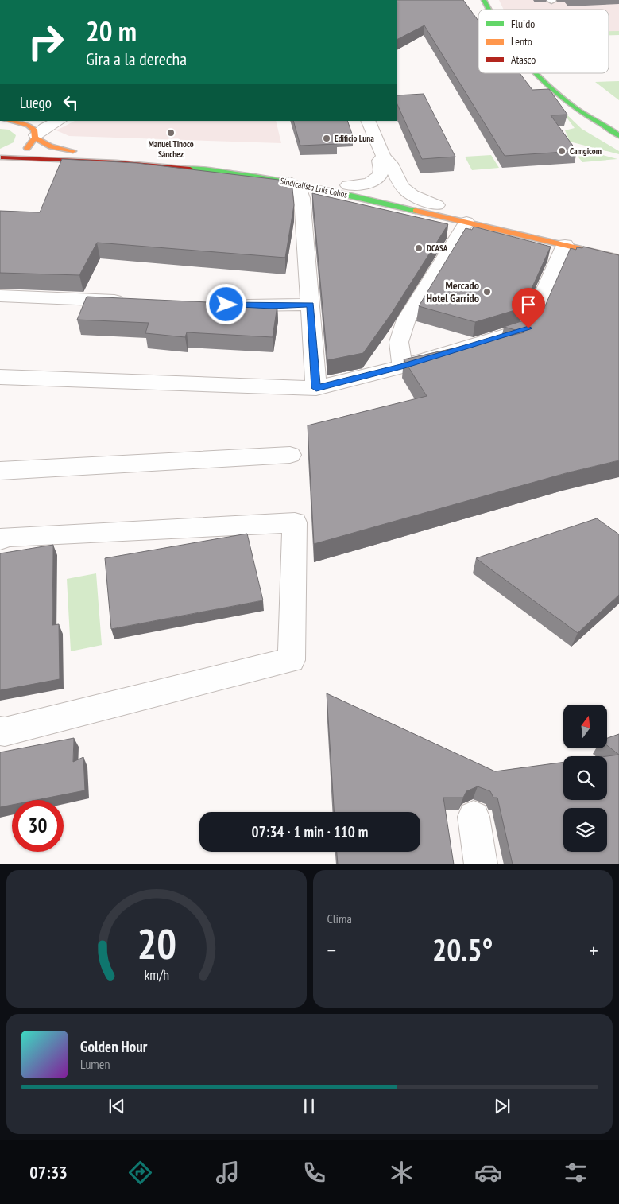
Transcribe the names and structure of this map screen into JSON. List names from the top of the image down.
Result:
{
  "streets": {
    "main road": ["Sindicalista Luis Cobos"]
  },
  "places": [
    "Manuel Tinoco Sánchez",
    "Edificio Luna",
    "Camgicom",
    "DCASA",
    "Mercado Hotel Garrido"
  ],
  "legend": ["Fluido", "Lento", "Atasco"],
  "north": "top",
  "page": {
    "turn": ["20 m", "Gira a la derecha"],
    "then": "Luego",
    "limit": "30",
    "trip": "07:34 · 1 min · 110 m",
    "tile": "Clima",
    "heat": ["−", "20.5°", "+"],
    "song": ["Golden Hour", "Lumen"],
    "tabs": "07:33",
    "gauge": ["20", "km/h"]
  }
}
